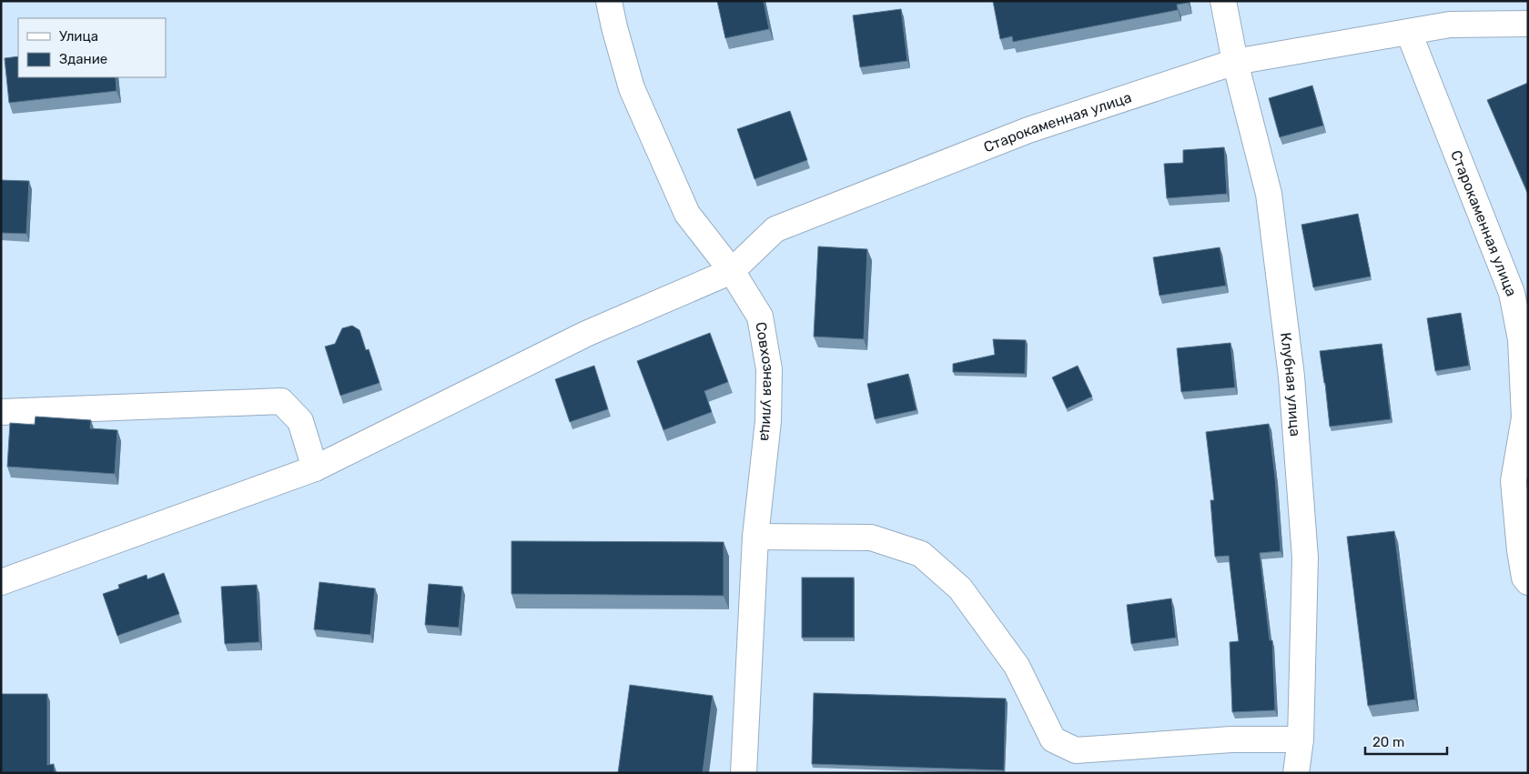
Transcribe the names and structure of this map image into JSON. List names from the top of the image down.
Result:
{
  "streets": {
    "street": ["Старокаменная улица", "Совхозная улица", "Клубная улица"]
  },
  "crossings": [
    ["Старокаменная улица", "Совхозная улица"],
    ["Старокаменная улица", "Клубная улица"]
  ],
  "legend": ["Улица", "Здание"],
  "scale_bar": "20 m"
}
